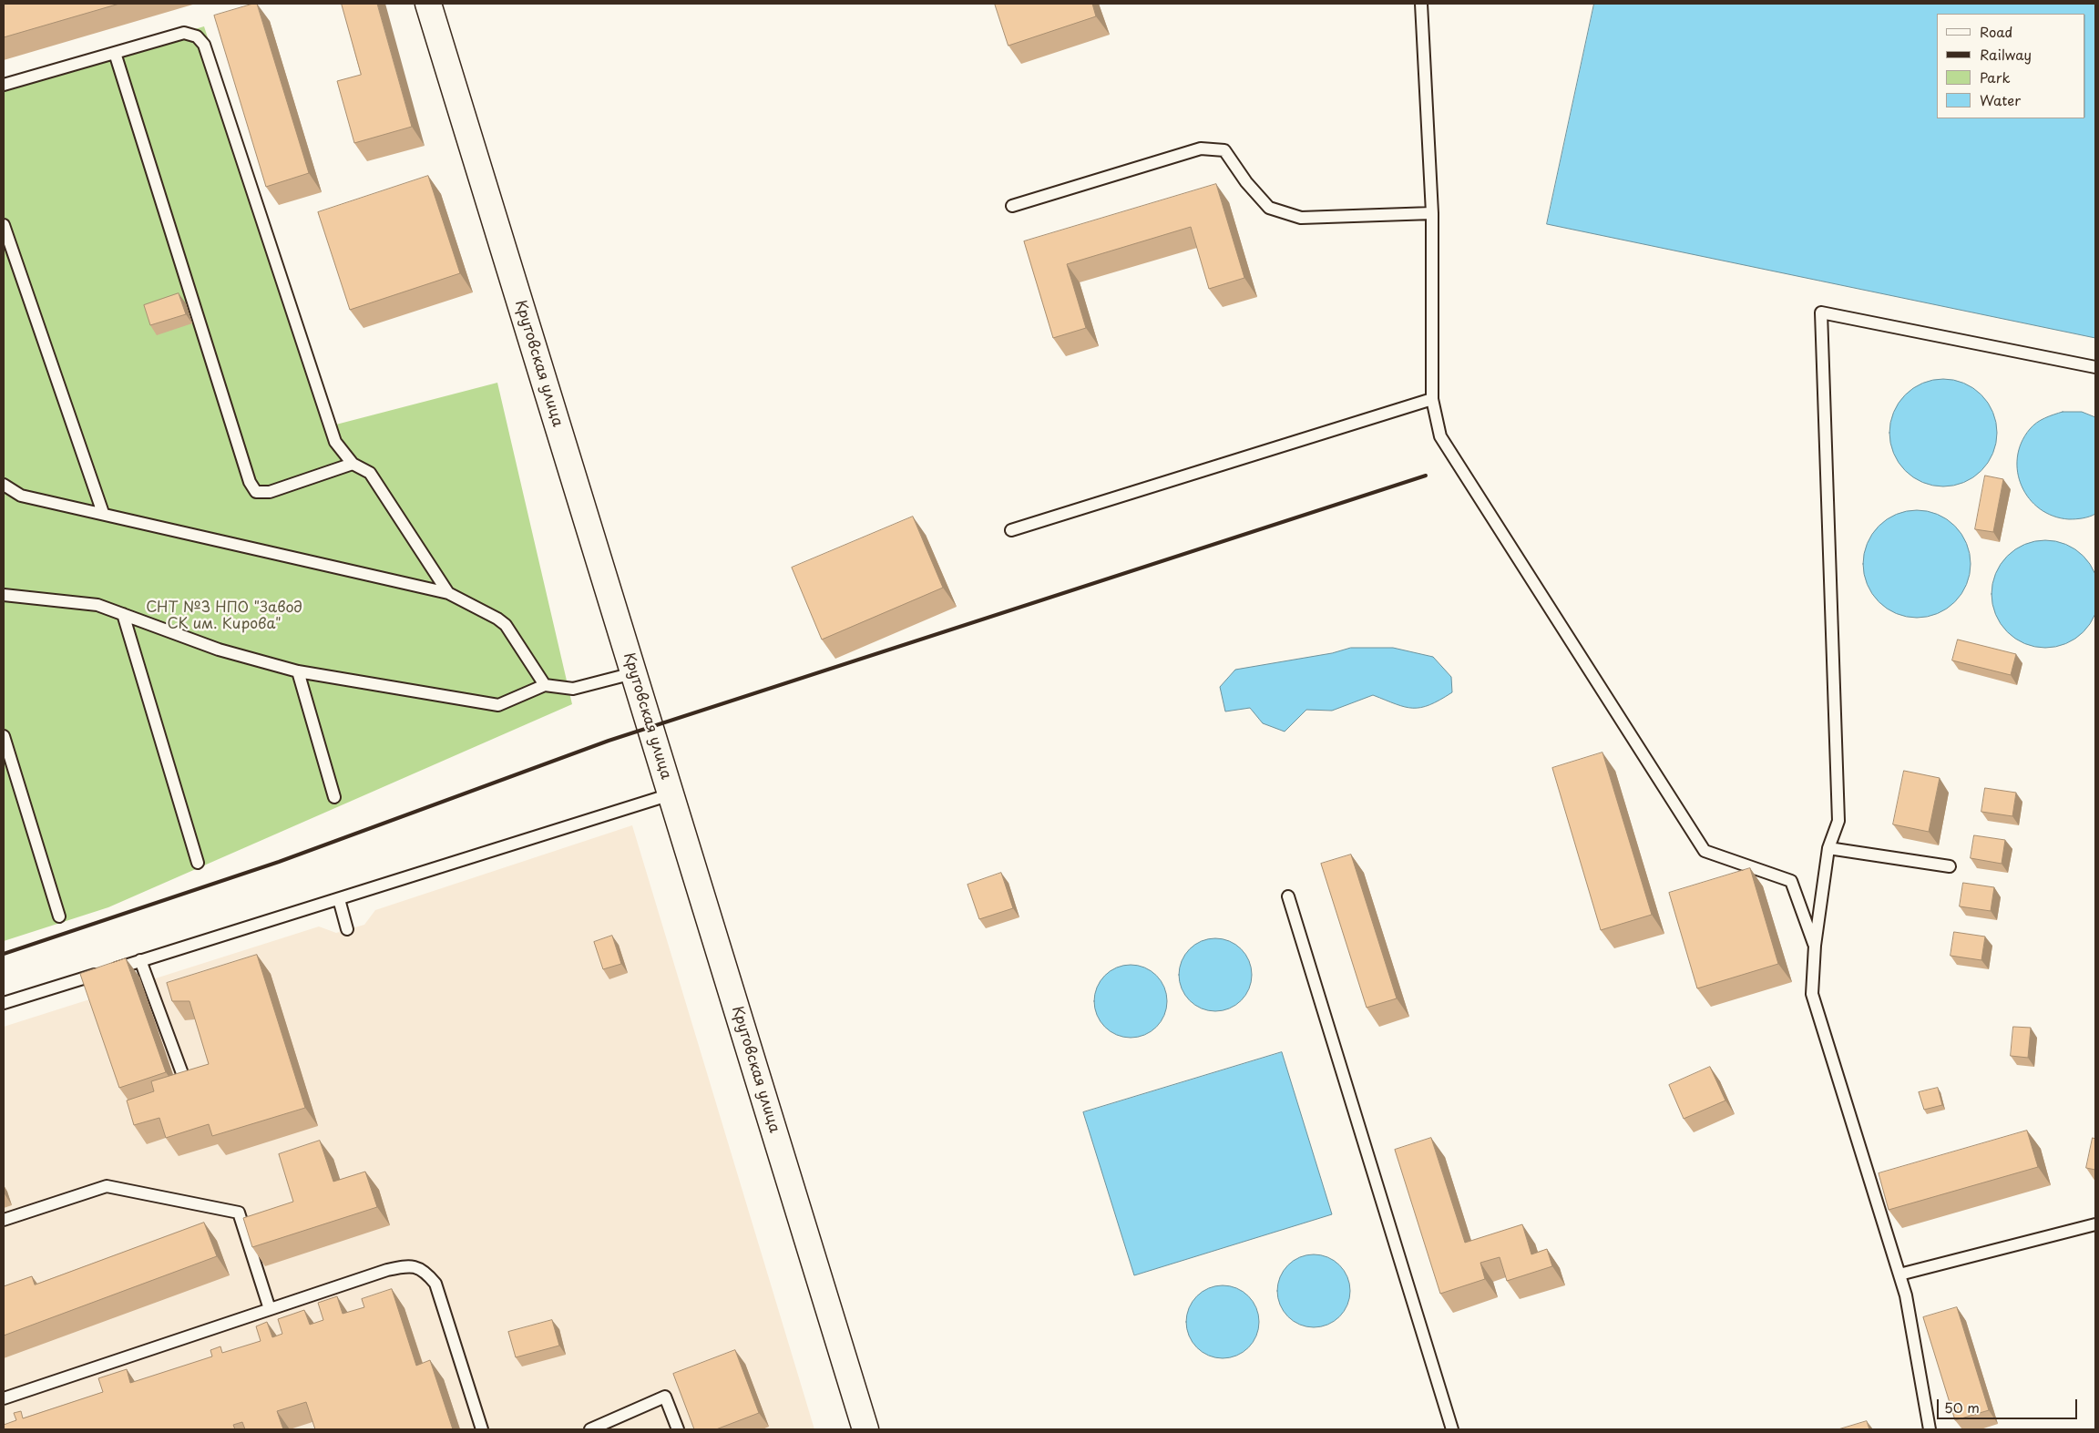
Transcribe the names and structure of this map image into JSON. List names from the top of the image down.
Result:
{
  "streets": {
    "street": ["Крутовская улица"]
  },
  "parks": ["СНТ №3 НПО \"Завод СК им. Кирова\""],
  "legend": [
    "Road",
    "Railway",
    "Park",
    "Water"
  ],
  "scale_bar": "50 m"
}
